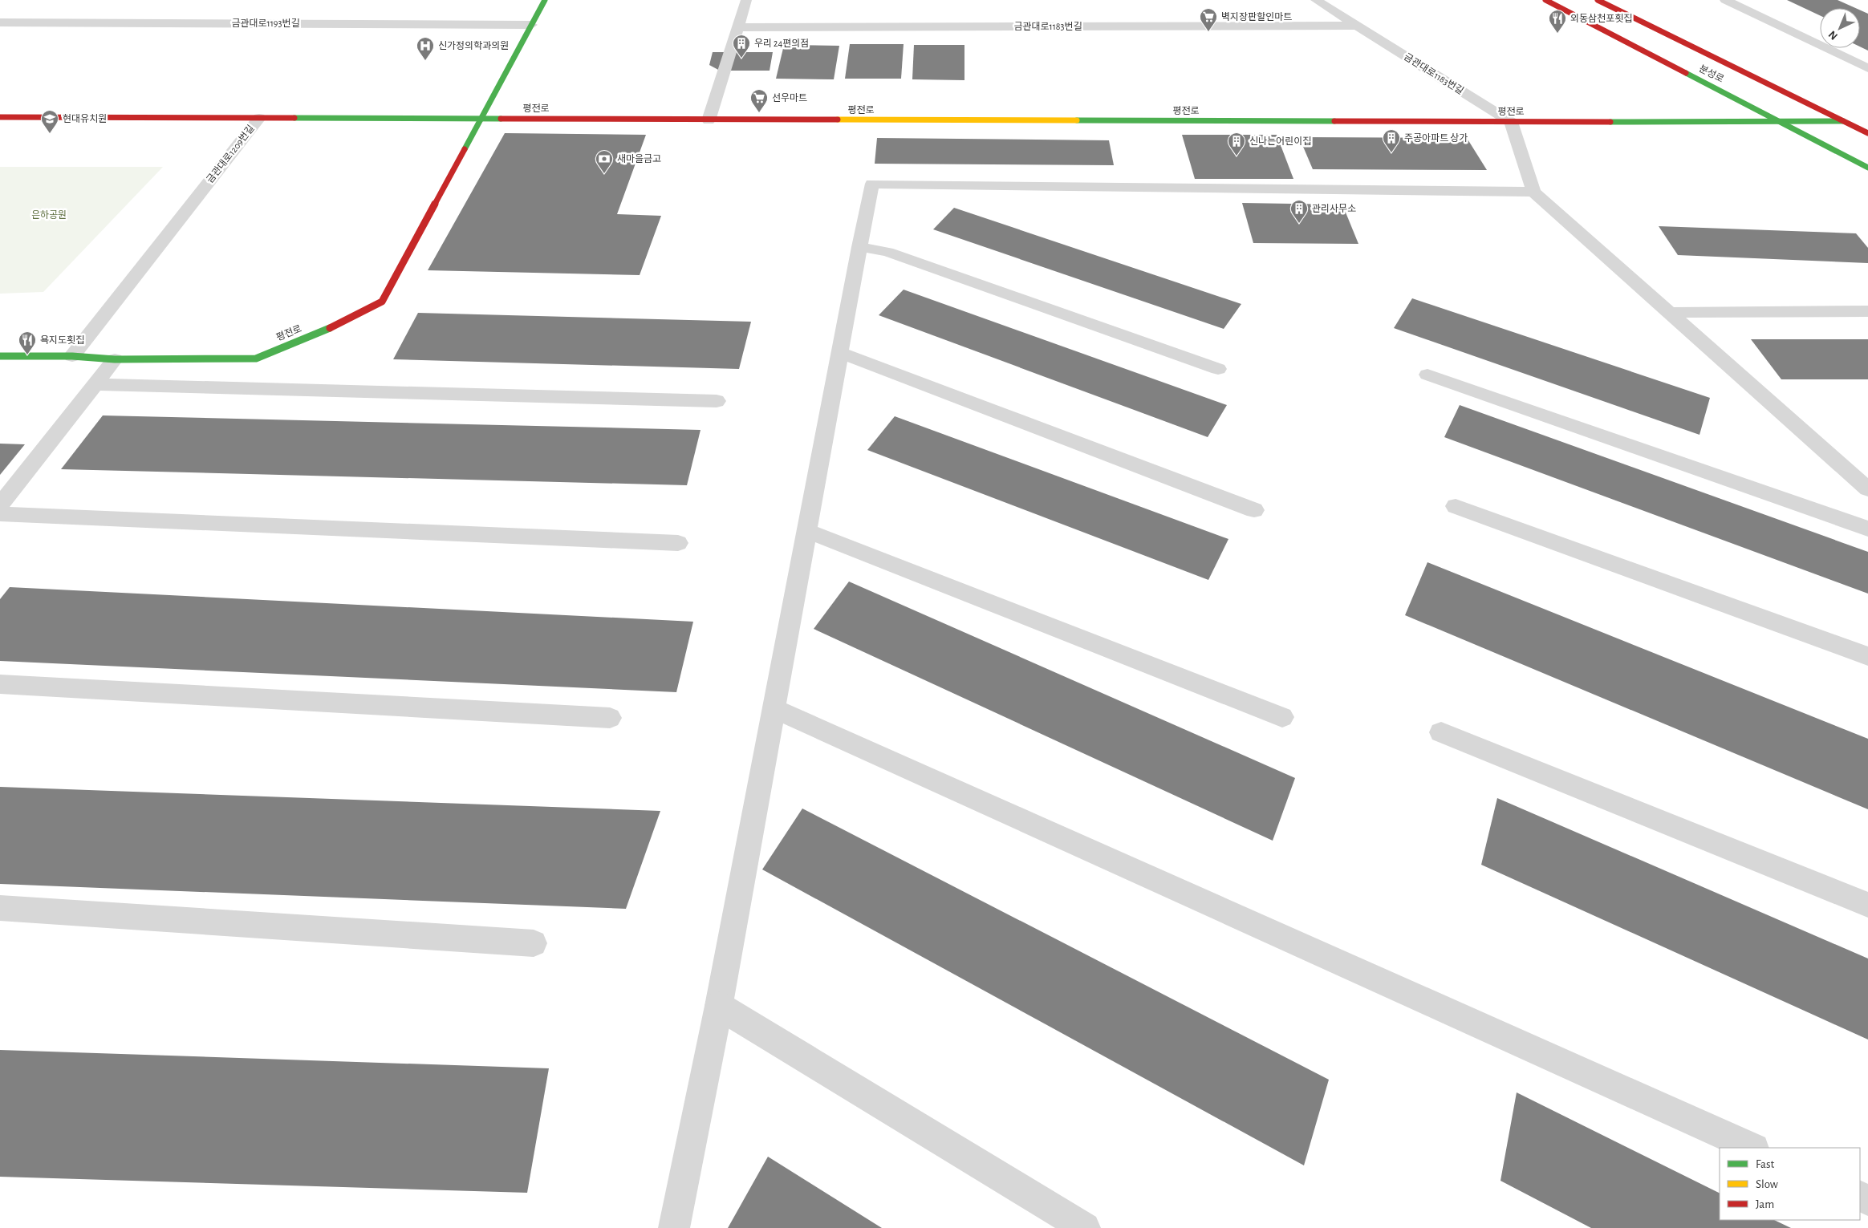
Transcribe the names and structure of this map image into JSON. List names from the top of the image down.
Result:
{
  "streets": {
    "street": [
      "금관대로1193번길",
      "금관대로1183번길",
      "분성로",
      "평전로",
      "금관대로1209번길"
    ]
  },
  "crossings": [
    ["금관대로1183번길", "평전로"],
    ["분성로", "평전로"],
    ["평전로", "금관대로1209번길"]
  ],
  "parks": ["은하공원"],
  "places": {
    "supermarket": ["벽지장판할인마트", "선우마트"],
    "restaurant": ["외동삼천포횟집", "욕지도횟집"],
    "building": [
      "우리 24편의점",
      "주공아파트 상가",
      "신나는어린이집",
      "관리사무소"
    ],
    "hospital": ["신가정의학과의원"],
    "school or university": ["현대유치원"],
    "bank": ["새마을금고"]
  },
  "legend": ["Fast", "Slow", "Jam"],
  "north": "bottom left"
}
